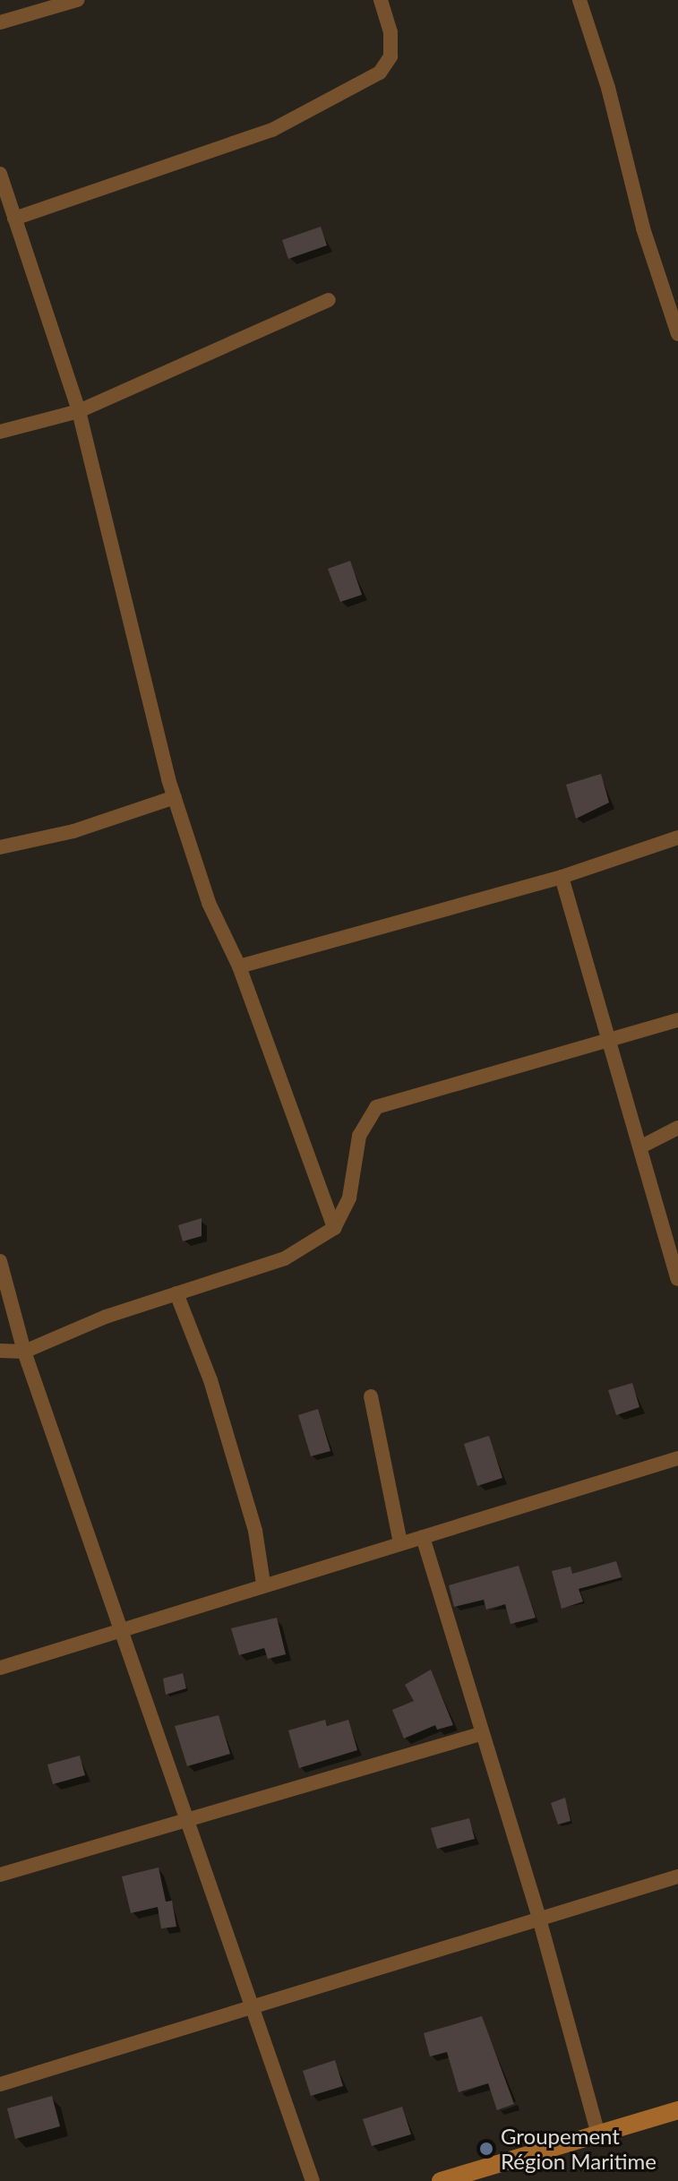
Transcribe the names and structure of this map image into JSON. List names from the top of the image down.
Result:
{
  "places": ["Groupement Région Maritime"]
}
